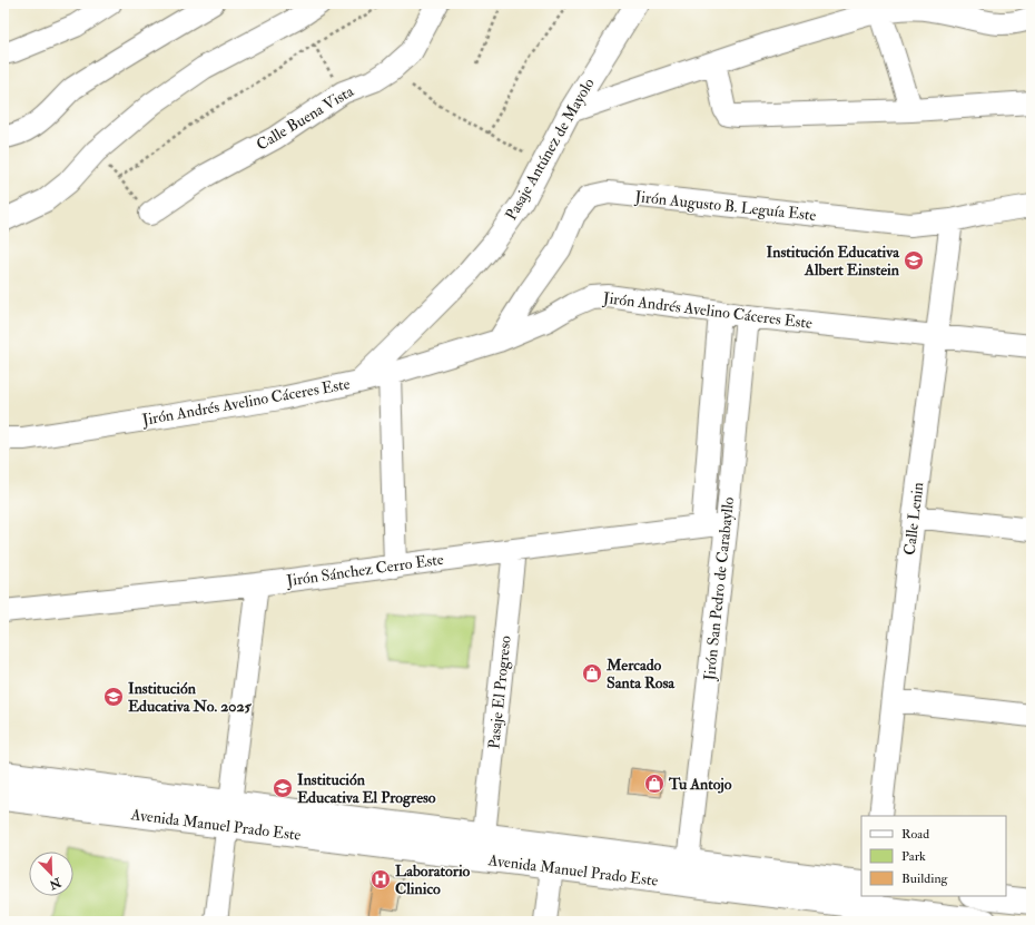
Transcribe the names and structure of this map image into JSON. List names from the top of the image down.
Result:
{
  "streets": {
    "street": [
      "Calle Buena Vista",
      "Pasaje Antúnez de Mayolo",
      "Jirón Augusto B. Leguía Este",
      "Jirón Andrés Avelino Cáceres Este",
      "Calle Lenin",
      "Jirón Sánchez Cerro Este",
      "Jirón San Pedro de Carabayllo",
      "Pasaje El Progreso",
      "Avenida Manuel Prado Este"
    ]
  },
  "crossings": [
    ["Pasaje Antúnez de Mayolo", "Jirón Andrés Avelino Cáceres Este"],
    ["Jirón Augusto B. Leguía Este", "Jirón Andrés Avelino Cáceres Este"],
    ["Jirón Augusto B. Leguía Este", "Calle Lenin"],
    ["Jirón Andrés Avelino Cáceres Este", "Calle Lenin"],
    ["Jirón Andrés Avelino Cáceres Este", "Jirón San Pedro de Carabayllo"],
    ["Jirón Sánchez Cerro Este", "Jirón San Pedro de Carabayllo"],
    ["Jirón Sánchez Cerro Este", "Pasaje El Progreso"],
    ["Jirón San Pedro de Carabayllo", "Avenida Manuel Prado Este"],
    ["Pasaje El Progreso", "Avenida Manuel Prado Este"]
  ],
  "places": {
    "school or university": ["Institución Educativa Albert Einstein", "Institución Educativa No. 2025", "Institución Educativa El Progreso"],
    "shop": ["Mercado Santa Rosa", "Tu Antojo"],
    "hospital": ["Laboratorio Clinico"]
  },
  "legend": ["Road", "Park", "Building"],
  "north": "bottom right"
}
